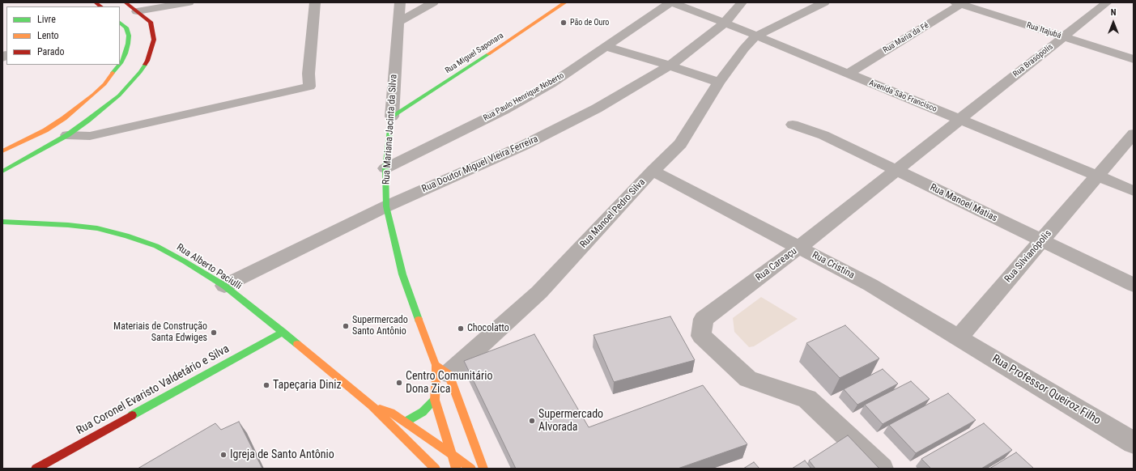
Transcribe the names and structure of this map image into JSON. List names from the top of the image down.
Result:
{
  "streets": {
    "main road": [
      "Rua Miguel Saponara",
      "Rua Mariana Jacinta da Silva",
      "Rua Alberto Paciulli",
      "Rua Coronel Evaristo Valdetário e Silva"
    ],
    "street": [
      "Rua Itajubá",
      "Rua Maria da Fé",
      "Rua Brasópolis",
      "Avenida São Francisco",
      "Rua Paulo Henrique Noberto",
      "Rua Doutor Miguel Vieira Ferreira",
      "Rua Manoel Matias",
      "Rua Manoel Pedro Silva",
      "Rua Silvianópolis",
      "Rua Careaçu",
      "Rua Cristina",
      "Rua Professor Queiroz Filho"
    ]
  },
  "crossings": [
    ["Rua Itajubá", "Rua Maria da Fé"],
    ["Rua Itajubá", "Rua Brasópolis"],
    ["Rua Maria da Fé", "Avenida São Francisco"],
    ["Rua Miguel Saponara", "Rua Mariana Jacinta da Silva"],
    ["Rua Brasópolis", "Avenida São Francisco"],
    ["Rua Brasópolis", "Rua Careaçu"],
    ["Avenida São Francisco", "Rua Paulo Henrique Noberto"],
    ["Avenida São Francisco", "Rua Doutor Miguel Vieira Ferreira"],
    ["Avenida São Francisco", "Rua Manoel Pedro Silva"],
    ["Avenida São Francisco", "Rua Silvianópolis"],
    ["Avenida São Francisco", "Rua Careaçu"],
    ["Rua Paulo Henrique Noberto", "Rua Mariana Jacinta da Silva"],
    ["Rua Mariana Jacinta da Silva", "Rua Doutor Miguel Vieira Ferreira"],
    ["Rua Mariana Jacinta da Silva", "Rua Manoel Pedro Silva"],
    ["Rua Mariana Jacinta da Silva", "Rua Alberto Paciulli"],
    ["Rua Doutor Miguel Vieira Ferreira", "Rua Alberto Paciulli"],
    ["Rua Manoel Matias", "Rua Silvianópolis"],
    ["Rua Manoel Matias", "Rua Careaçu"],
    ["Rua Manoel Pedro Silva", "Rua Cristina"],
    ["Rua Silvianópolis", "Rua Cristina"],
    ["Rua Silvianópolis", "Rua Professor Queiroz Filho"],
    ["Rua Careaçu", "Rua Cristina"],
    ["Rua Cristina", "Rua Professor Queiroz Filho"],
    ["Rua Alberto Paciulli", "Rua Coronel Evaristo Valdetário e Silva"]
  ],
  "places": [
    "Pão de Ouro",
    "Supermercado Santo Antônio",
    "Chocolatto",
    "Materiais de Construção Santa Edwiges",
    "Centro Comunitário Dona Zica",
    "Tapeçaria Diniz",
    "Supermercado Alvorada",
    "Igreja de Santo Antônio"
  ],
  "legend": ["Livre", "Lento", "Parado"],
  "north": "top"
}
